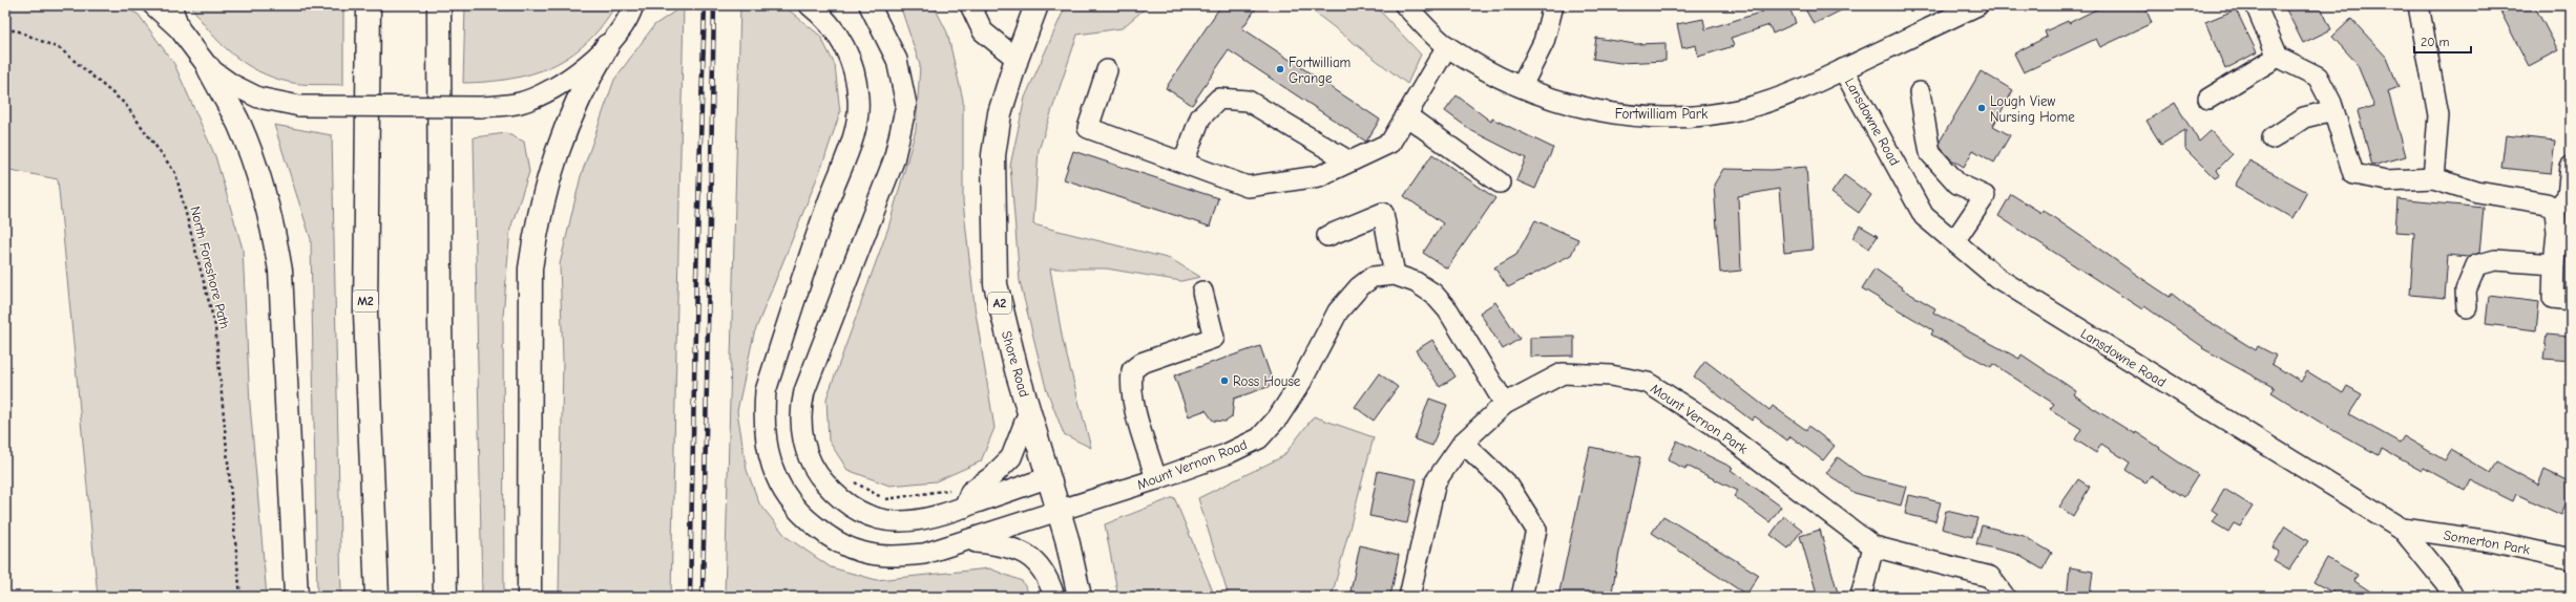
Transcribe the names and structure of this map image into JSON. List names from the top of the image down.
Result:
{
  "streets": {
    "main road": ["M2", "A2", "Shore Road"],
    "street": [
      "Fortwilliam Park",
      "Lansdowne Road",
      "Mount Vernon Park",
      "Mount Vernon Road",
      "Somerton Park"
    ],
    "path": ["North Foreshore Path"]
  },
  "crossings": [
    ["Fortwilliam Park", "Lansdowne Road"],
    ["Lansdowne Road", "Somerton Park"],
    ["Shore Road", "Mount Vernon Road"],
    ["Mount Vernon Park", "Mount Vernon Road"]
  ],
  "places": ["Fortwilliam Grange", "Lough View Nursing Home", "Ross House"],
  "scale_bar": "20 m"
}
